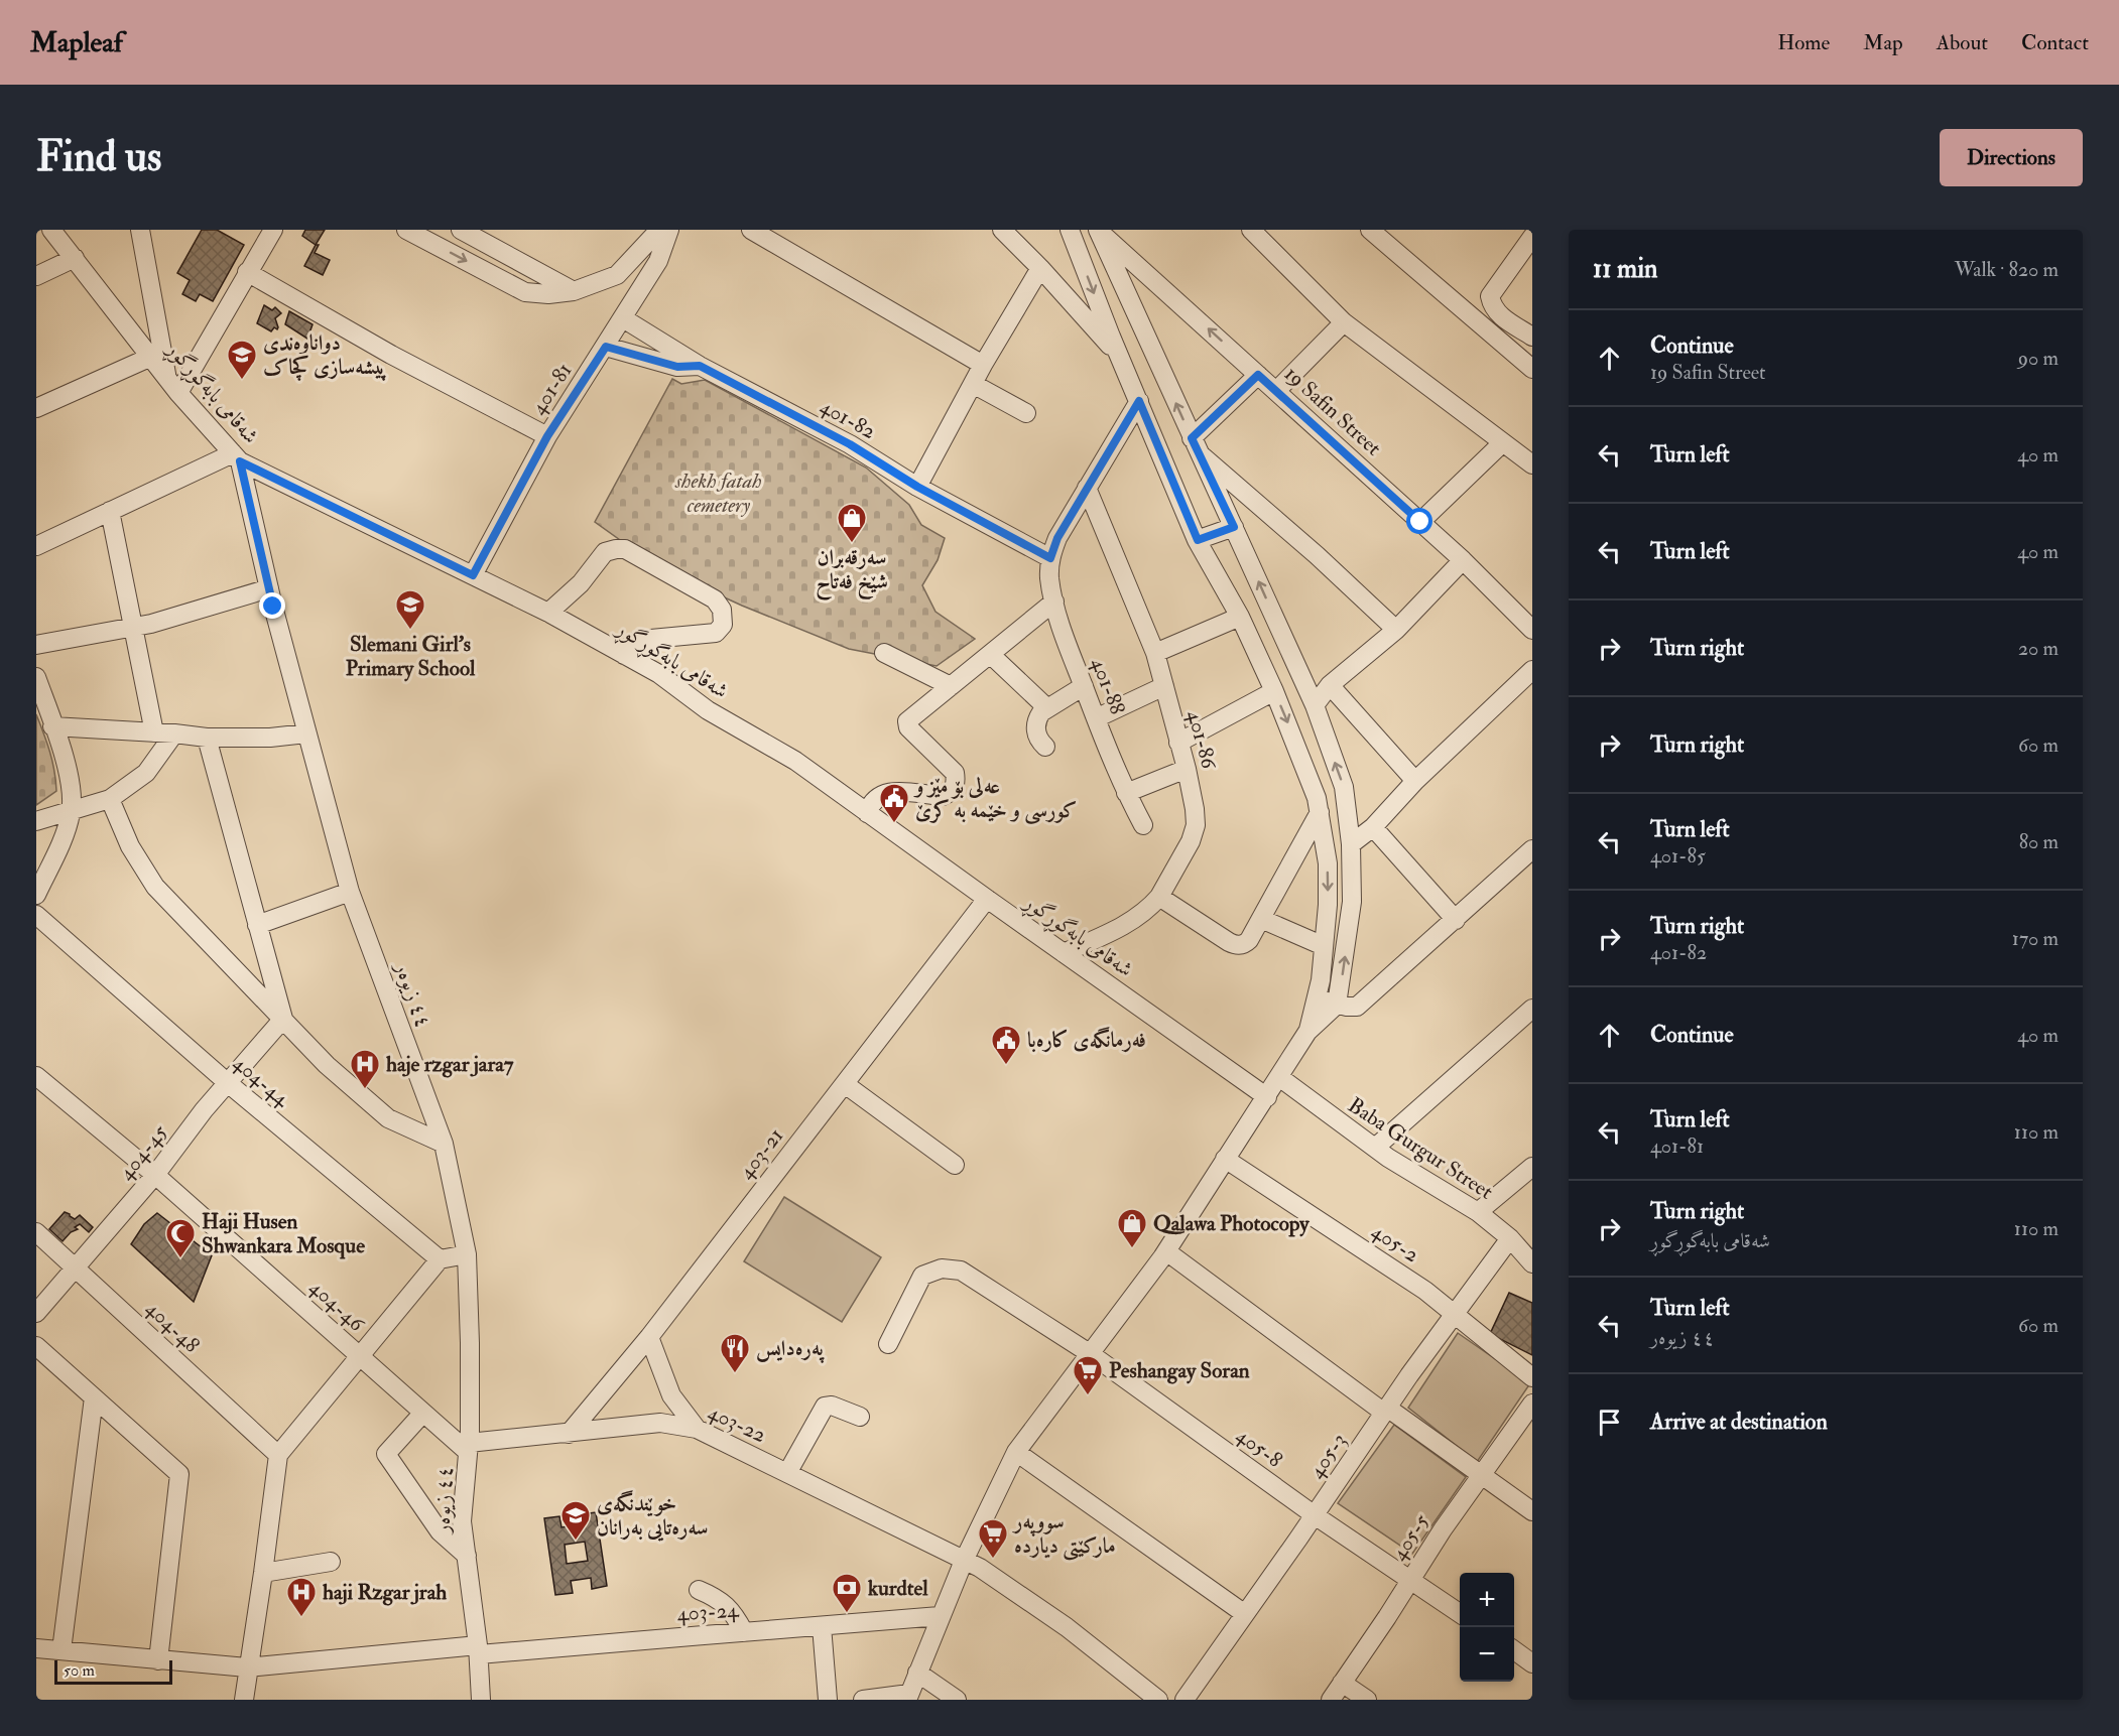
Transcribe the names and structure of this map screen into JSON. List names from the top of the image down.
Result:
{
  "streets": {
    "street": [
      "401-81",
      "شەقامی بابەگوڕگوڕ",
      "19 Safin Street",
      "401-82",
      "401-88",
      "401-86",
      "٤٤ زیوەر",
      "404-44",
      "Baba Gurgur Street",
      "404-45",
      "403-21",
      "405-2",
      "404-46",
      "404-48",
      "403-22",
      "405-8",
      "405-3",
      "405-5",
      "403-24"
    ]
  },
  "crossings": [
    ["401-81", "شەقامی بابەگوڕگوڕ"],
    ["401-81", "401-82"],
    ["شەقامی بابەگوڕگوڕ", "401-86"],
    ["شەقامی بابەگوڕگوڕ", "٤٤ زیوەر"],
    ["شەقامی بابەگوڕگوڕ", "403-21"],
    ["401-82", "401-88"],
    ["٤٤ زیوەر", "404-46"],
    ["٤٤ زیوەر", "403-22"],
    ["٤٤ زیوەر", "403-24"],
    ["404-44", "404-45"],
    ["Baba Gurgur Street", "405-3"],
    ["404-45", "404-46"],
    ["404-45", "404-48"],
    ["403-21", "403-22"],
    ["405-2", "405-3"],
    ["404-46", "403-22"],
    ["405-8", "405-3"],
    ["405-8", "405-5"]
  ],
  "parks": ["shekh fatah cemetery"],
  "places": {
    "school or university": ["دواناوەندی پیشەسازی کچاک", "Slemani Girl’s Primary School", "خوێندنگەی سەرەتایی بەرانان"],
    "shop": ["سەرقەبران شێخ فەتاح", "Qalawa Photocopy"],
    "public building": ["عەلی بۆ مێز و کورسی و خێمە بە کرێ", "فەرمانگەی کارەبا"],
    "hospital": ["haje rzgar jara7", "haji Rzgar jrah"],
    "mosque": ["Haji Husen Shwankara Mosque"],
    "restaurant": ["پەرەدایس"],
    "supermarket": ["Peshangay Soran", "سووپەر مارکێتی دیاردە"],
    "bank": ["kurdtel"]
  },
  "scale_bar": "50 m",
  "page": {
    "header": "Mapleaf",
    "nav": [
      "Home",
      "Map",
      "About",
      "Contact"
    ],
    "buttons": "Directions",
    "title": "Find us",
    "heading": ["11 min", "Walk · 820 m"],
    "list": [
      ["Continue", "19 Safin Street", "90 m"],
      ["Turn left", "40 m"],
      ["Turn left", "40 m"],
      ["Turn right", "20 m"],
      ["Turn right", "60 m"],
      ["Turn left", "401-85", "80 m"],
      ["Turn right", "401-82", "170 m"],
      ["Continue", "40 m"],
      ["Turn left", "401-81", "110 m"],
      ["Turn right", "شەقامی بابەگوڕگوڕ", "110 m"],
      ["Turn left", "٤٤ زیوەر", "60 m"],
      "Arrive at destination"
    ],
    "map_buttons": ["+", "−"],
    "scale": "50 m"
  }
}
